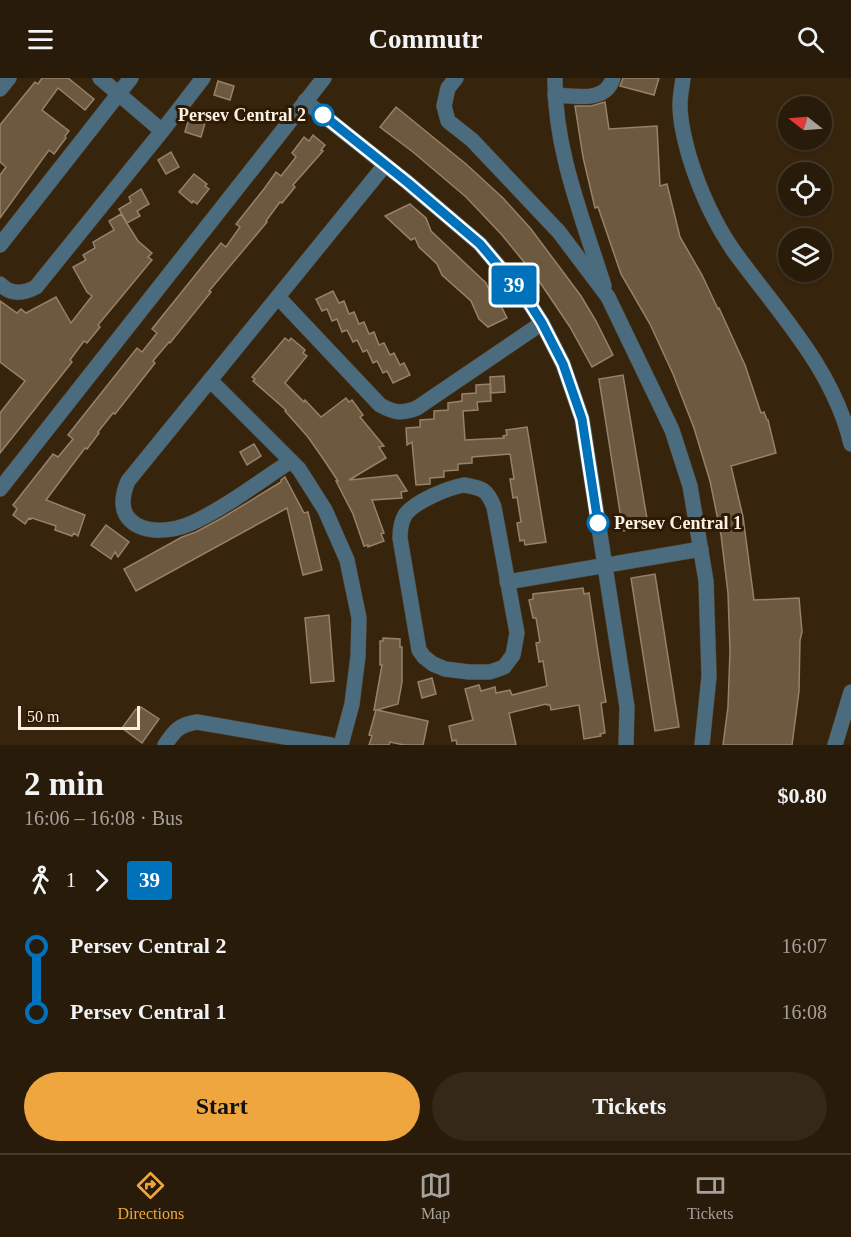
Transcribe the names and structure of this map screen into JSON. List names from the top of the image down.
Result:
{
  "places": ["Persev Central 2", "Persev Central 1"],
  "lines": ["bus line 39"],
  "scale_bar": "50 m",
  "north": "left",
  "page": {
    "header": "Commutr",
    "on_map": "39",
    "scale": "50 m",
    "heading": ["2 min", "16:06 – 16:08 · Bus", "$0.80"],
    "legs": ["1", "39"],
    "list": [
      {
        "name": "Persev Central 2",
        "value": "16:07"
      },
      {
        "name": "Persev Central 1",
        "value": "16:08"
      }
    ],
    "buttons": ["Start", "Tickets"],
    "tabs": ["Directions", "Map", "Tickets"]
  }
}
